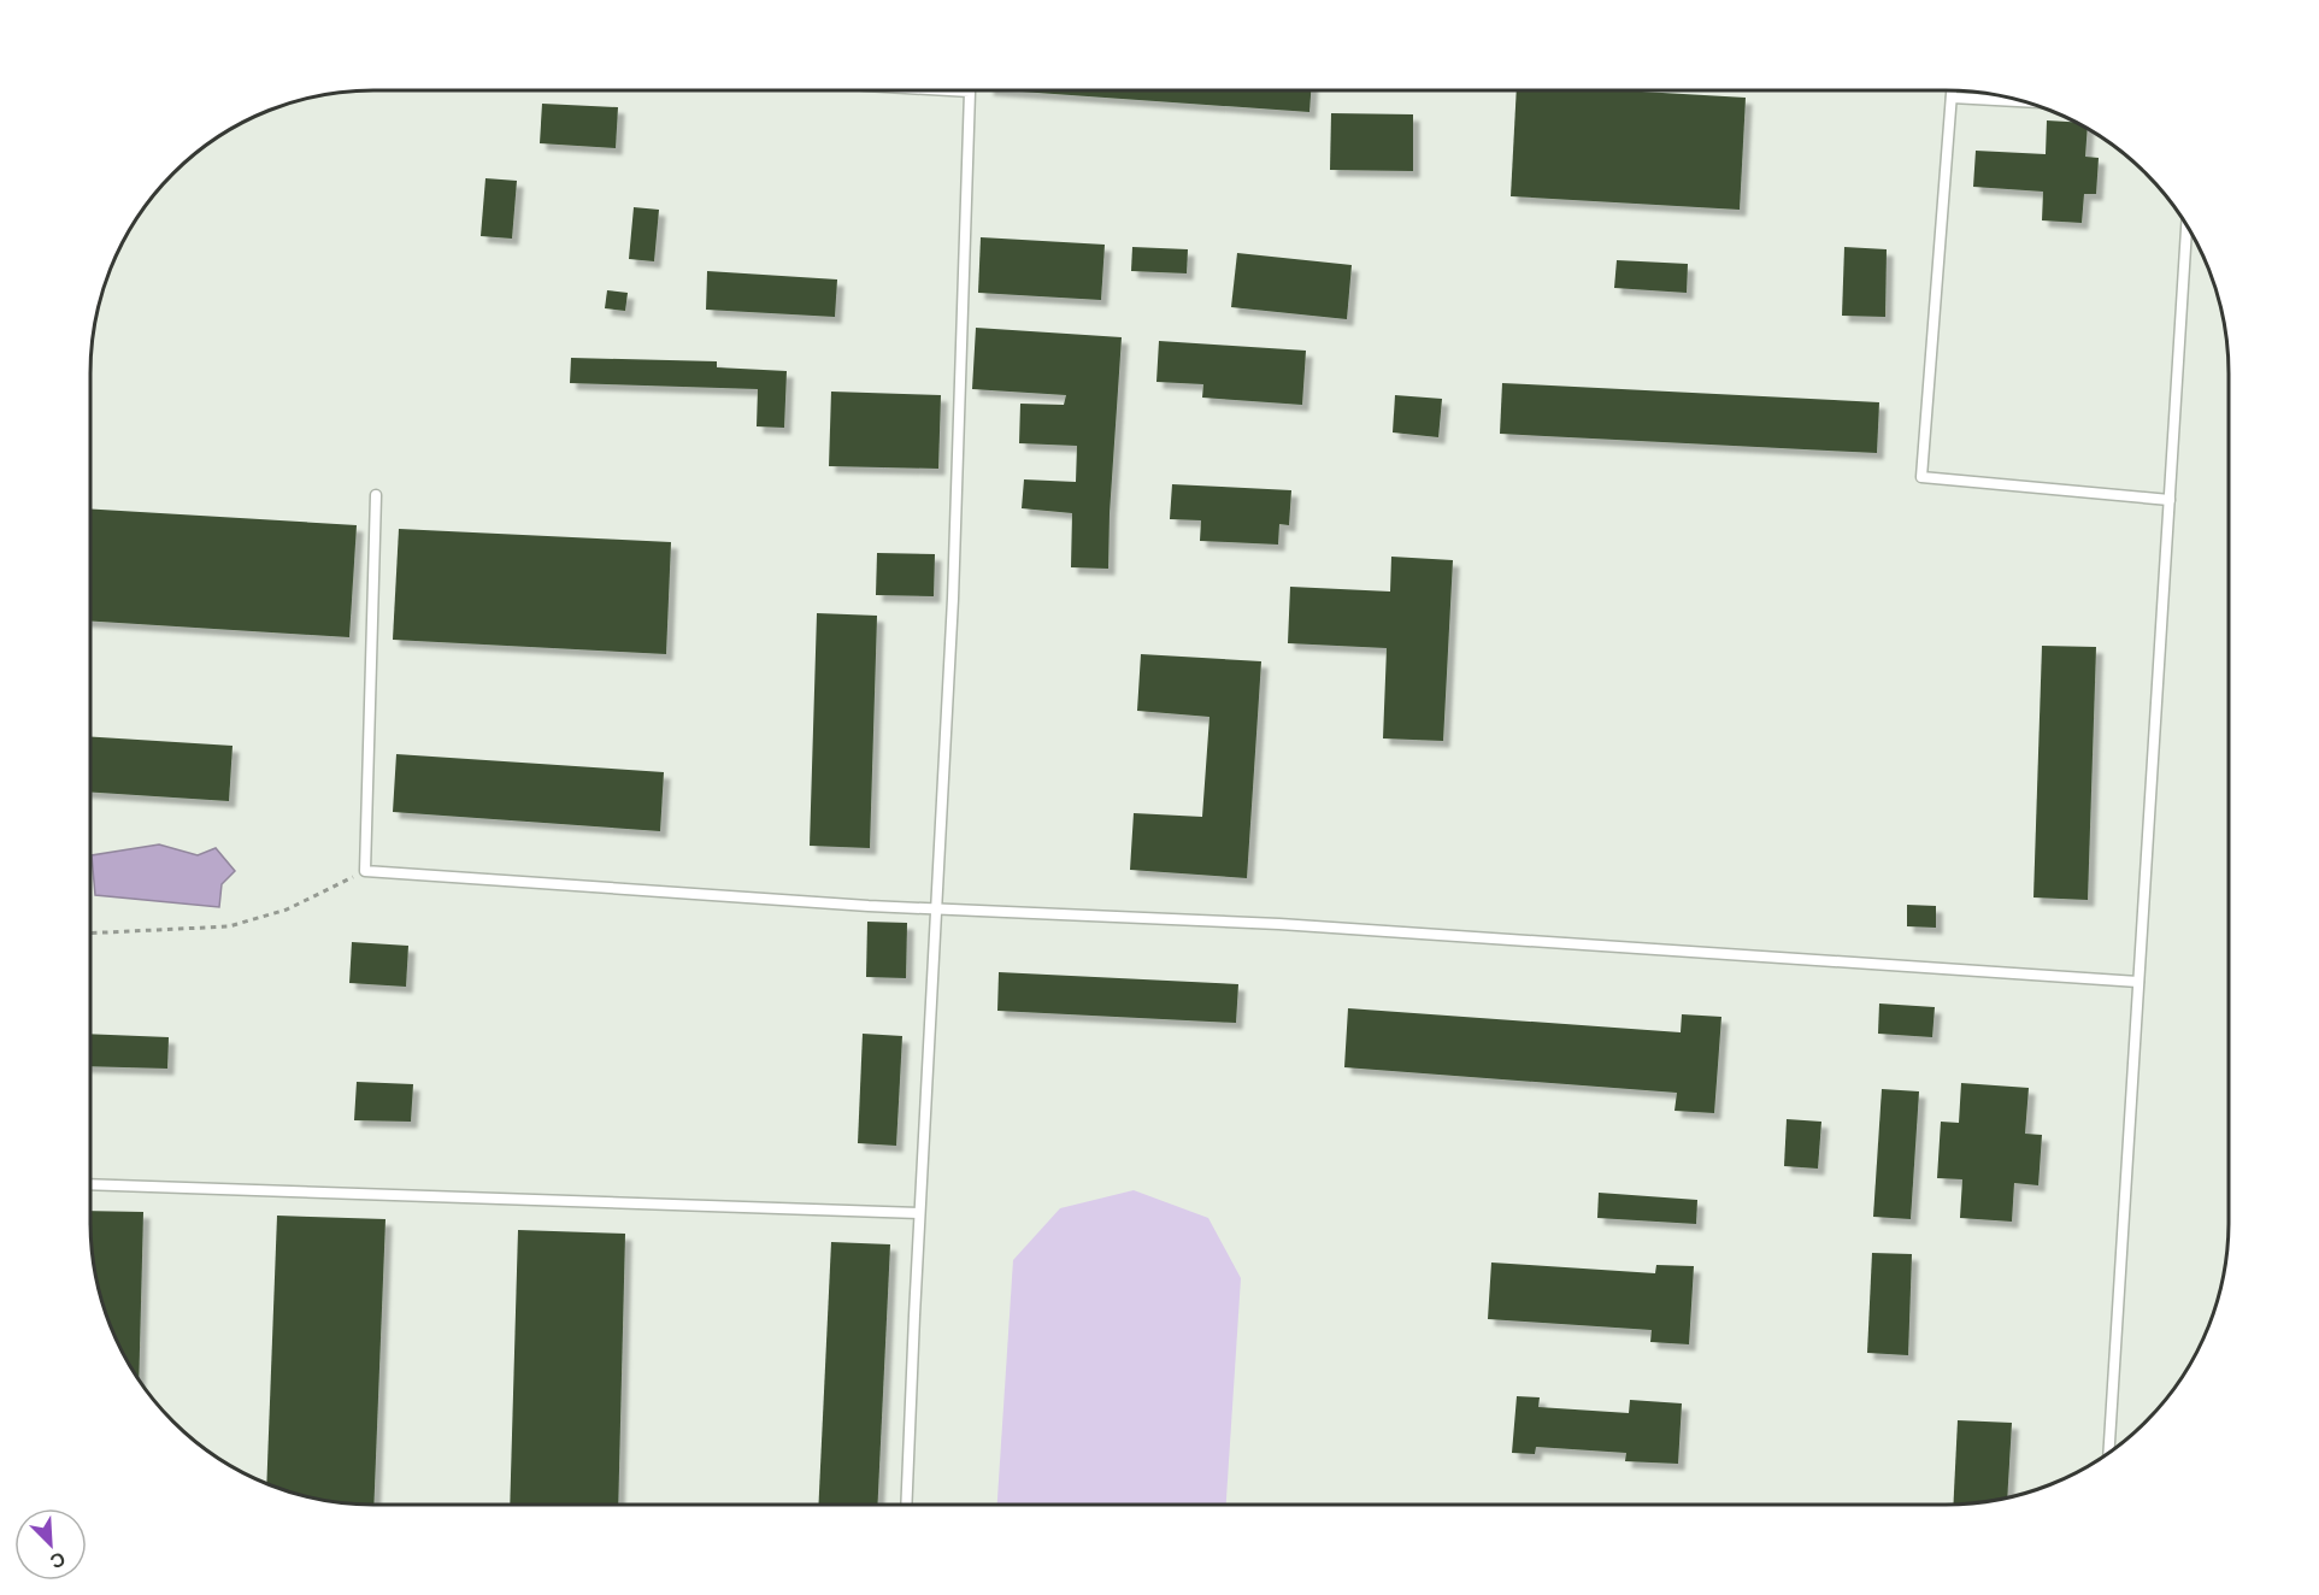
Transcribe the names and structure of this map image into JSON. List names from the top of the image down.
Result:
{
  "north": "bottom right"
}
